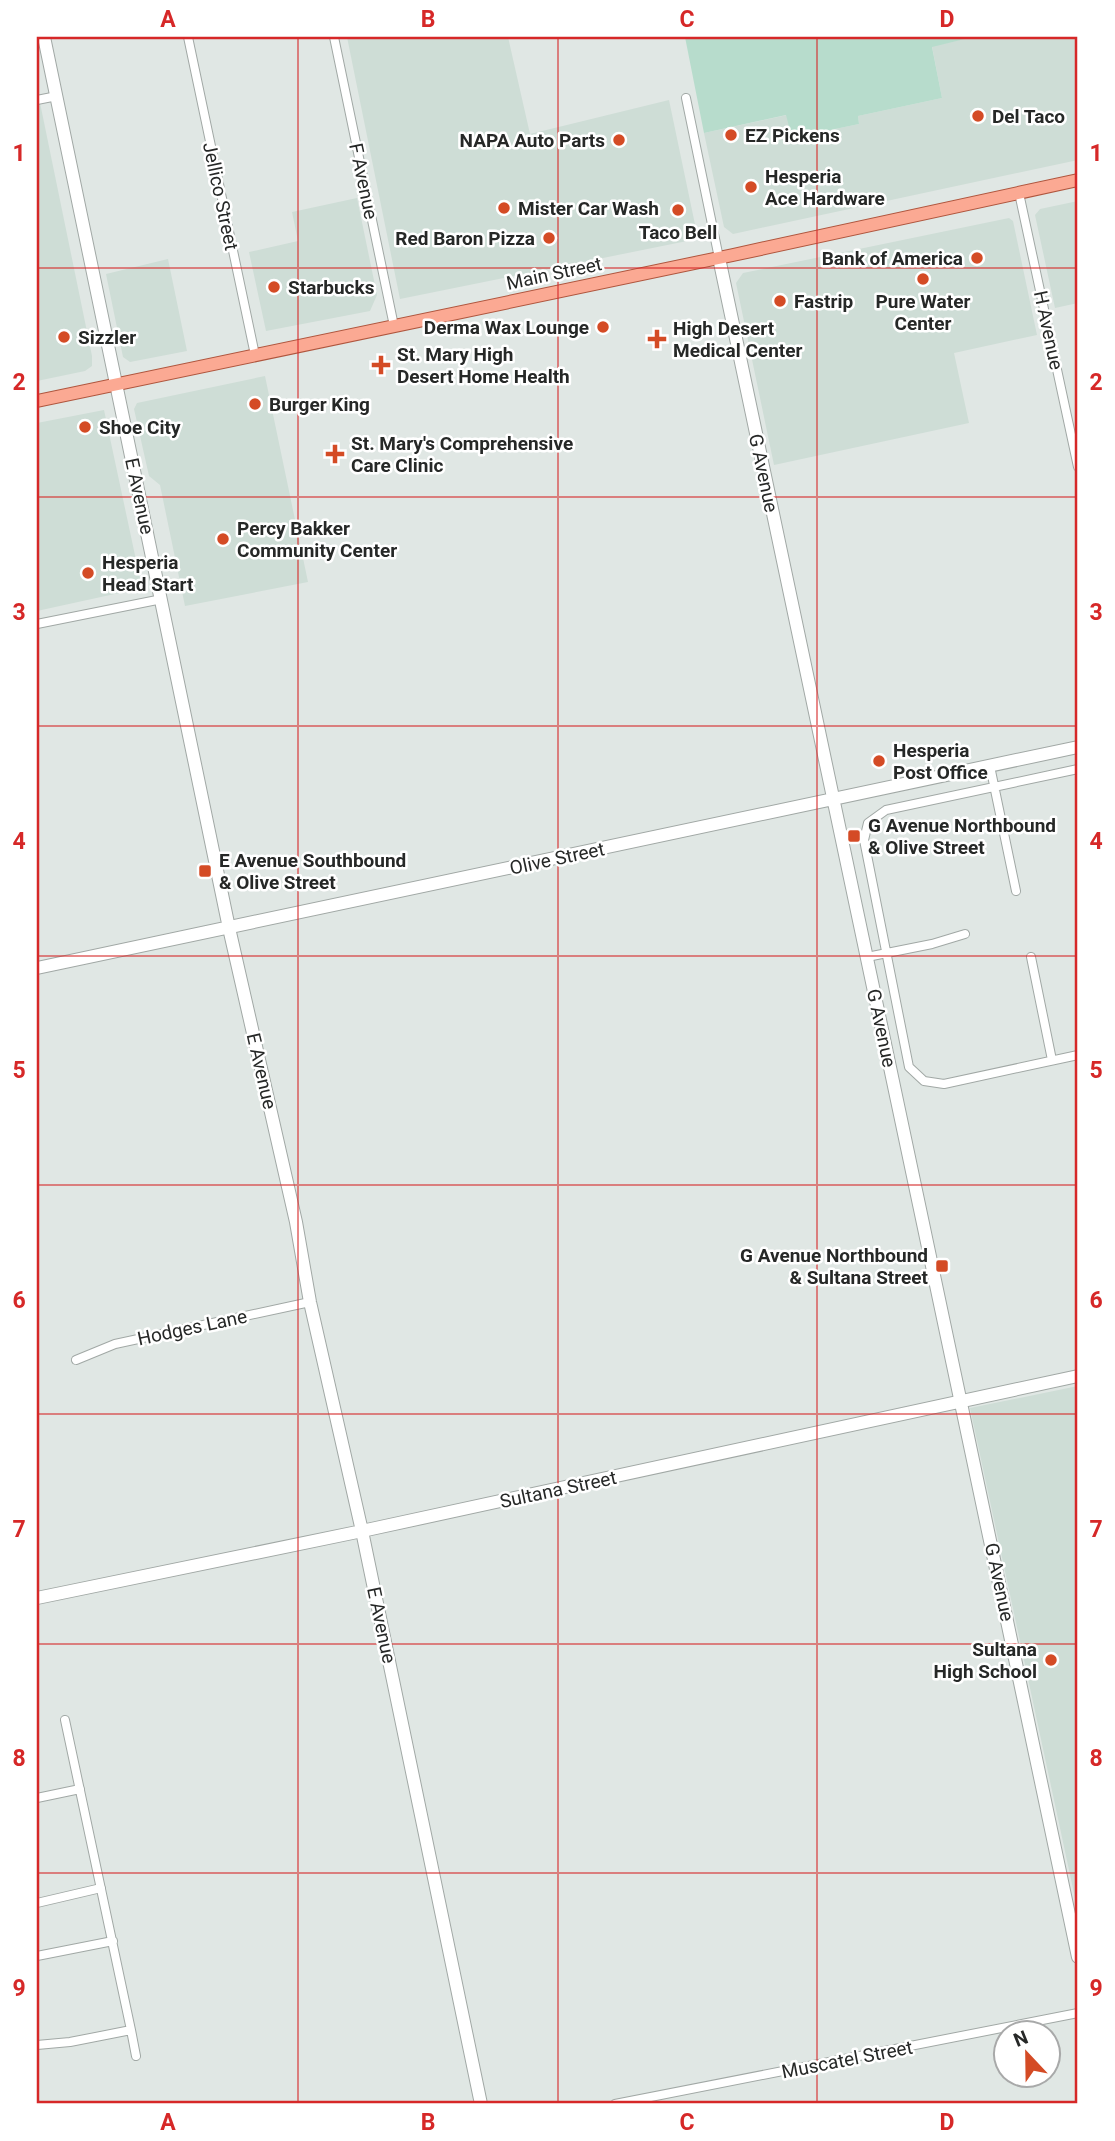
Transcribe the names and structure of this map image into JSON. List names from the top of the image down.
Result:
{
  "streets": {
    "main road": ["Main Street"],
    "street": [
      "F Avenue",
      "Jellico Street",
      "H Avenue",
      "G Avenue",
      "E Avenue",
      "Olive Street",
      "Hodges Lane",
      "Sultana Street",
      "Muscatel Street"
    ]
  },
  "crossings": [
    ["F Avenue", "Main Street"],
    ["Jellico Street", "Main Street"],
    ["Main Street", "H Avenue"],
    ["Main Street", "G Avenue"],
    ["Main Street", "E Avenue"],
    ["G Avenue", "Olive Street"],
    ["G Avenue", "Sultana Street"],
    ["E Avenue", "Olive Street"],
    ["E Avenue", "Hodges Lane"],
    ["E Avenue", "Sultana Street"]
  ],
  "places": {
    "other": [
      "Del Taco",
      "EZ Pickens",
      "NAPA Auto Parts",
      "Hesperia Ace Hardware",
      "Mister Car Wash",
      "Taco Bell",
      "Red Baron Pizza",
      "Bank of America",
      "Pure Water Center",
      "Starbucks",
      "Fastrip",
      "Derma Wax Lounge",
      "Sizzler",
      "Burger King",
      "Shoe City",
      "Percy Bakker Community Center",
      "Hesperia Head Start",
      "Hesperia Post Office",
      "Sultana High School"
    ],
    "health": ["High Desert Medical Center", "St. Mary High Desert Home Health", "St. Mary's Comprehensive Care Clinic"],
    "transit": ["G Avenue Northbound & Olive Street", "E Avenue Southbound & Olive Street", "G Avenue Northbound & Sultana Street"]
  },
  "north": "top",
  "grid": {
    "columns": [
      "A",
      "B",
      "C",
      "D"
    ],
    "rows": [
      "1",
      "2",
      "3",
      "4",
      "5",
      "6",
      "7",
      "8",
      "9"
    ]
  }
}
